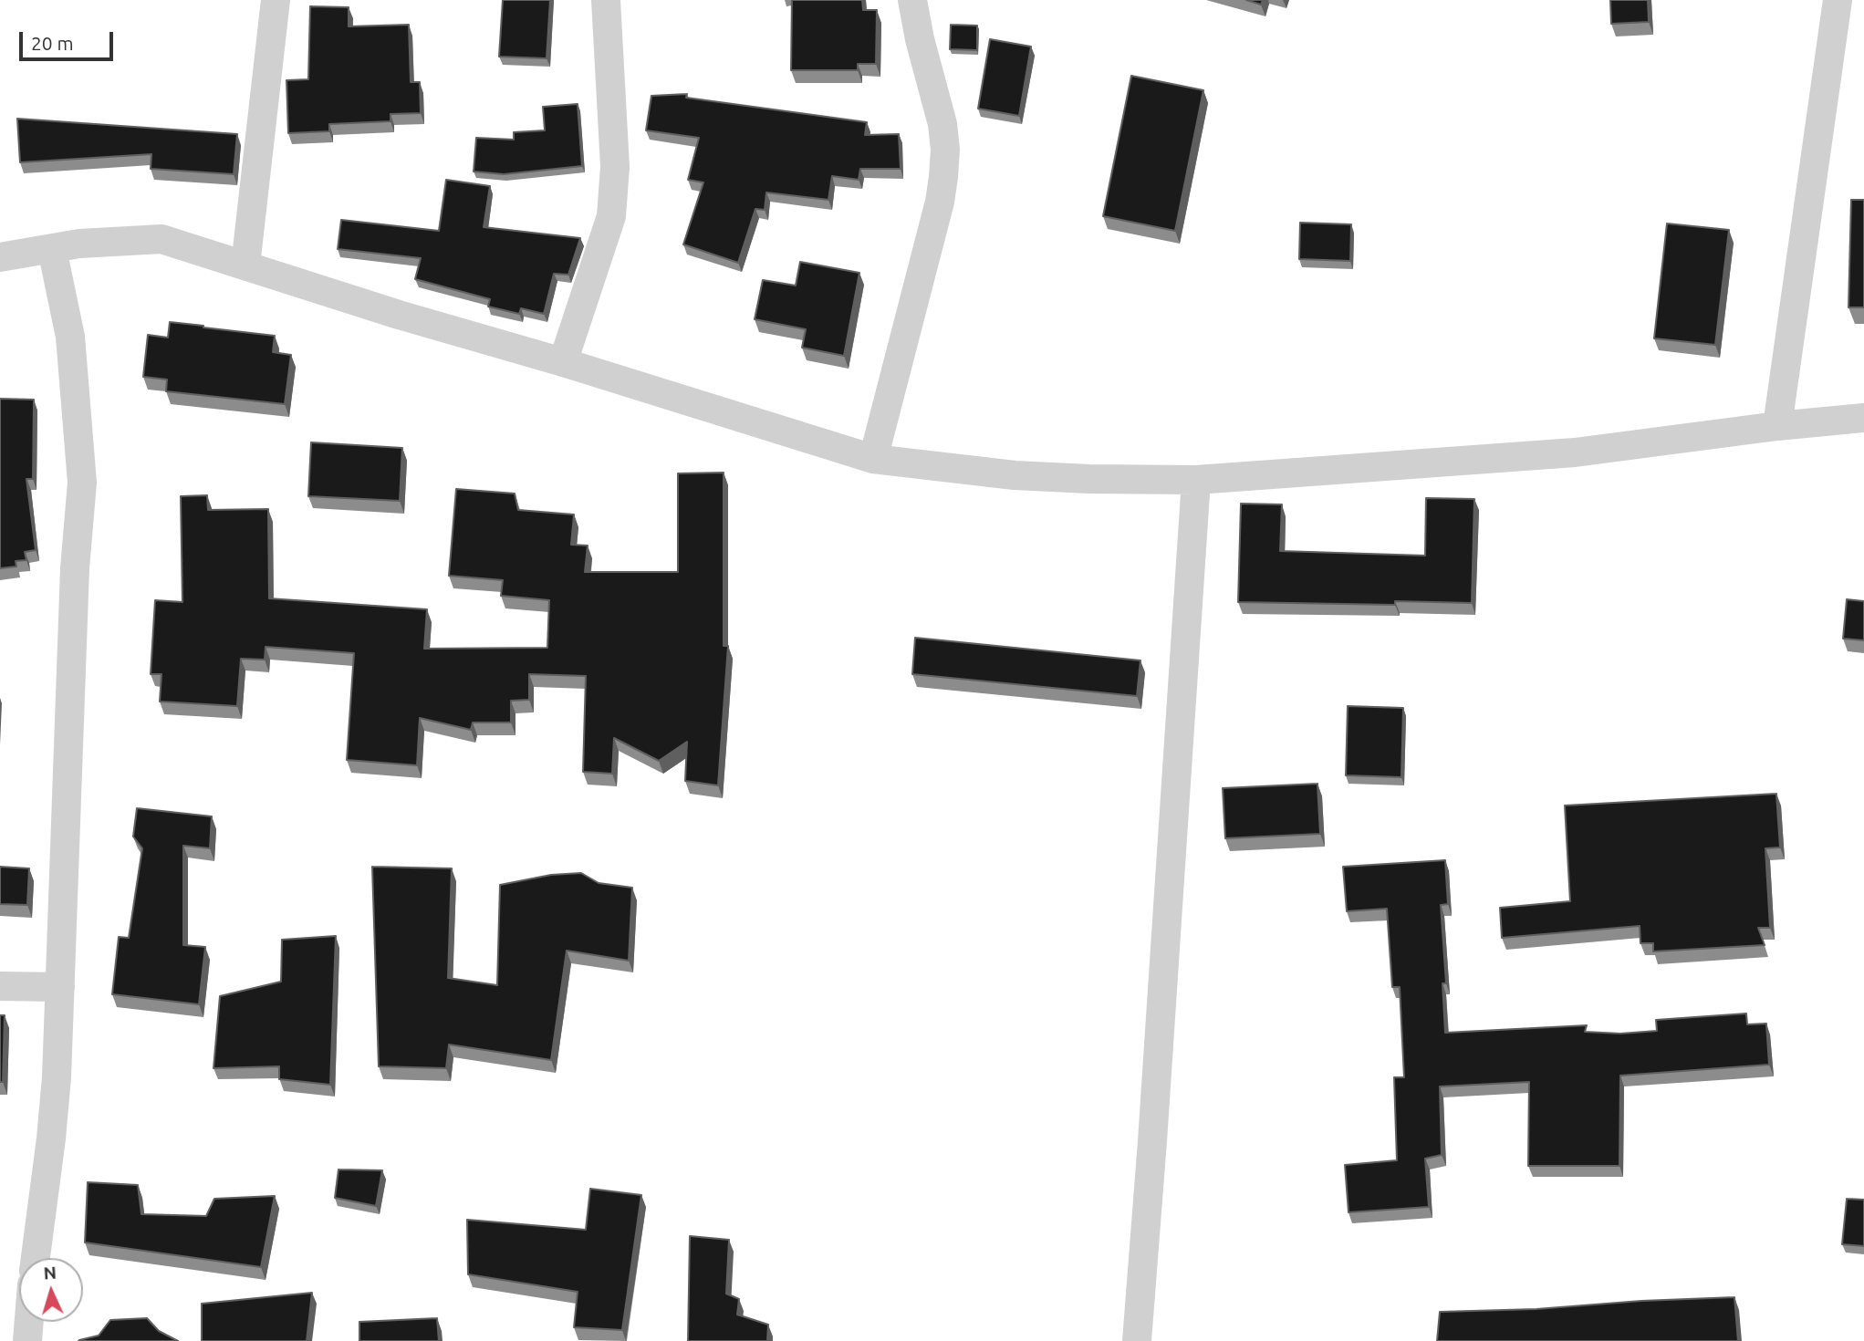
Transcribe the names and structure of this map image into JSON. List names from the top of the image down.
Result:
{
  "scale_bar": "20 m",
  "north": "top"
}
